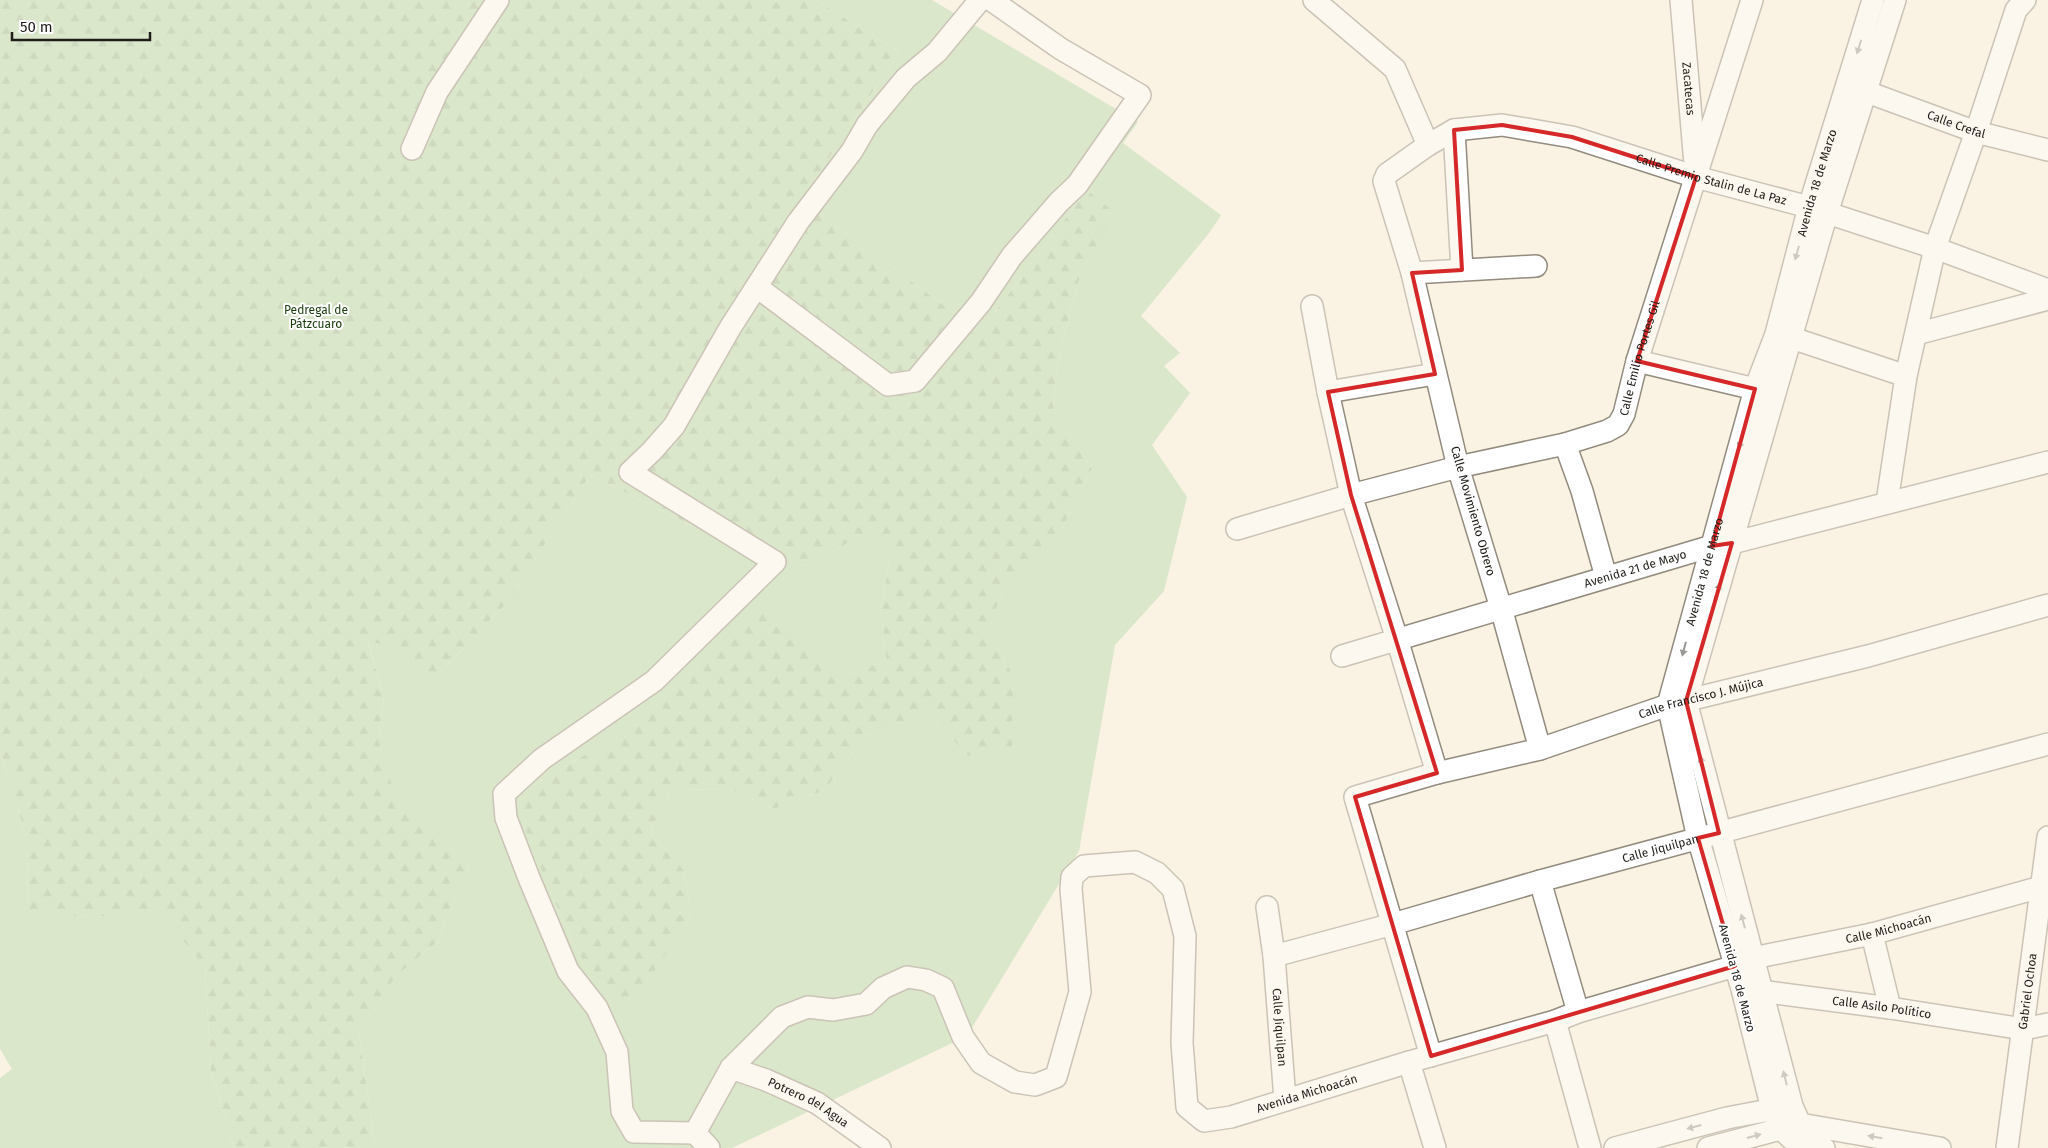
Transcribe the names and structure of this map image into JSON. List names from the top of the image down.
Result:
{
  "streets": {
    "street": [
      "Zacatecas",
      "Calle Crefal",
      "Calle Premio Stalin de La Paz",
      "Avenida 18 de Marzo",
      "Calle Emilio Portes Gil",
      "Calle Movimiento Obrero",
      "Avenida 21 de Mayo",
      "Calle Francisco J. Mújica",
      "Calle Jiquilpan",
      "Calle Michoacán",
      "Gabriel Ochoa",
      "Calle Asilo Político",
      "Avenida Michoacán",
      "Potrero del Agua"
    ]
  },
  "crossings": [
    ["Zacatecas", "Calle Premio Stalin de La Paz"],
    ["Zacatecas", "Calle Emilio Portes Gil"],
    ["Calle Crefal", "Avenida 18 de Marzo"],
    ["Calle Premio Stalin de La Paz", "Avenida 18 de Marzo"],
    ["Calle Premio Stalin de La Paz", "Calle Emilio Portes Gil"],
    ["Calle Premio Stalin de La Paz", "Calle Movimiento Obrero"],
    ["Avenida 18 de Marzo", "Avenida 21 de Mayo"],
    ["Avenida 18 de Marzo", "Calle Francisco J. Mújica"],
    ["Avenida 18 de Marzo", "Calle Jiquilpan"],
    ["Avenida 18 de Marzo", "Calle Michoacán"],
    ["Avenida 18 de Marzo", "Calle Asilo Político"],
    ["Avenida 18 de Marzo", "Avenida Michoacán"],
    ["Calle Emilio Portes Gil", "Calle Movimiento Obrero"],
    ["Calle Movimiento Obrero", "Avenida 21 de Mayo"],
    ["Calle Movimiento Obrero", "Calle Francisco J. Mújica"],
    ["Calle Francisco J. Mújica", "Calle Jiquilpan"],
    ["Calle Jiquilpan", "Avenida Michoacán"],
    ["Calle Michoacán", "Gabriel Ochoa"],
    ["Calle Michoacán", "Avenida Michoacán"],
    ["Gabriel Ochoa", "Calle Asilo Político"],
    ["Avenida Michoacán", "Potrero del Agua"]
  ],
  "parks": ["Pedregal de Pátzcuaro"],
  "scale_bar": "50 m"
}
